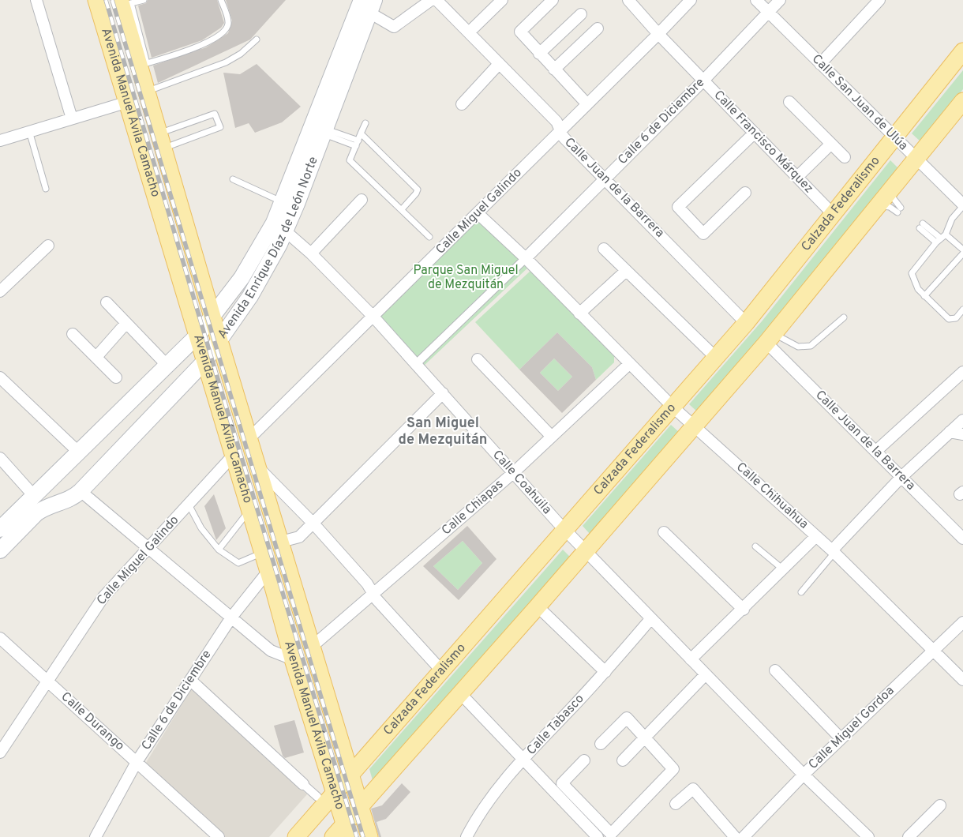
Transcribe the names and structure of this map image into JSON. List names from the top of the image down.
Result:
{
  "streets": {
    "main road": ["Avenida Manuel Ávila Camacho", "Calzada Federalismo", "Avenida Enrique Díaz de León Norte"],
    "street": [
      "Calle San Juan de Ulúa",
      "Calle 6 de Diciembre",
      "Calle Francisco Márquez",
      "Calle Juan de la Barrera",
      "Calle Miguel Galindo",
      "Calle Coahuila",
      "Calle Chihuahua",
      "Calle Chiapas",
      "Calle Durango",
      "Calle Tabasco",
      "Calle Miguel Gordoa"
    ]
  },
  "crossings": [
    ["Calle San Juan de Ulúa", "Calle 6 de Diciembre"],
    ["Calle San Juan de Ulúa", "Calzada Federalismo"],
    ["Avenida Manuel Ávila Camacho", "Calle 6 de Diciembre"],
    ["Avenida Manuel Ávila Camacho", "Calzada Federalismo"],
    ["Avenida Manuel Ávila Camacho", "Calle Miguel Galindo"],
    ["Avenida Manuel Ávila Camacho", "Avenida Enrique Díaz de León Norte"],
    ["Avenida Manuel Ávila Camacho", "Calle Chiapas"],
    ["Calle 6 de Diciembre", "Calle Francisco Márquez"],
    ["Calle 6 de Diciembre", "Calle Juan de la Barrera"],
    ["Calle 6 de Diciembre", "Calle Chihuahua"],
    ["Calle 6 de Diciembre", "Calle Durango"],
    ["Calle Francisco Márquez", "Calzada Federalismo"],
    ["Calle Francisco Márquez", "Calle Miguel Galindo"],
    ["Calle Juan de la Barrera", "Calzada Federalismo"],
    ["Calle Juan de la Barrera", "Calle Miguel Galindo"],
    ["Calzada Federalismo", "Calle Coahuila"],
    ["Calzada Federalismo", "Calle Chihuahua"],
    ["Calle Miguel Galindo", "Calle Coahuila"],
    ["Calle Miguel Galindo", "Calle Chihuahua"],
    ["Calle Miguel Galindo", "Calle Durango"],
    ["Avenida Enrique Díaz de León Norte", "Calle Coahuila"],
    ["Calle Coahuila", "Calle Chiapas"],
    ["Calle Coahuila", "Calle Tabasco"],
    ["Calle Coahuila", "Calle Miguel Gordoa"],
    ["Calle Chihuahua", "Calle Chiapas"],
    ["Calle Chihuahua", "Calle Miguel Gordoa"]
  ],
  "districts": ["San Miguel de Mezquitán"],
  "parks": ["Parque San Miguel de Mezquitán"]
}
